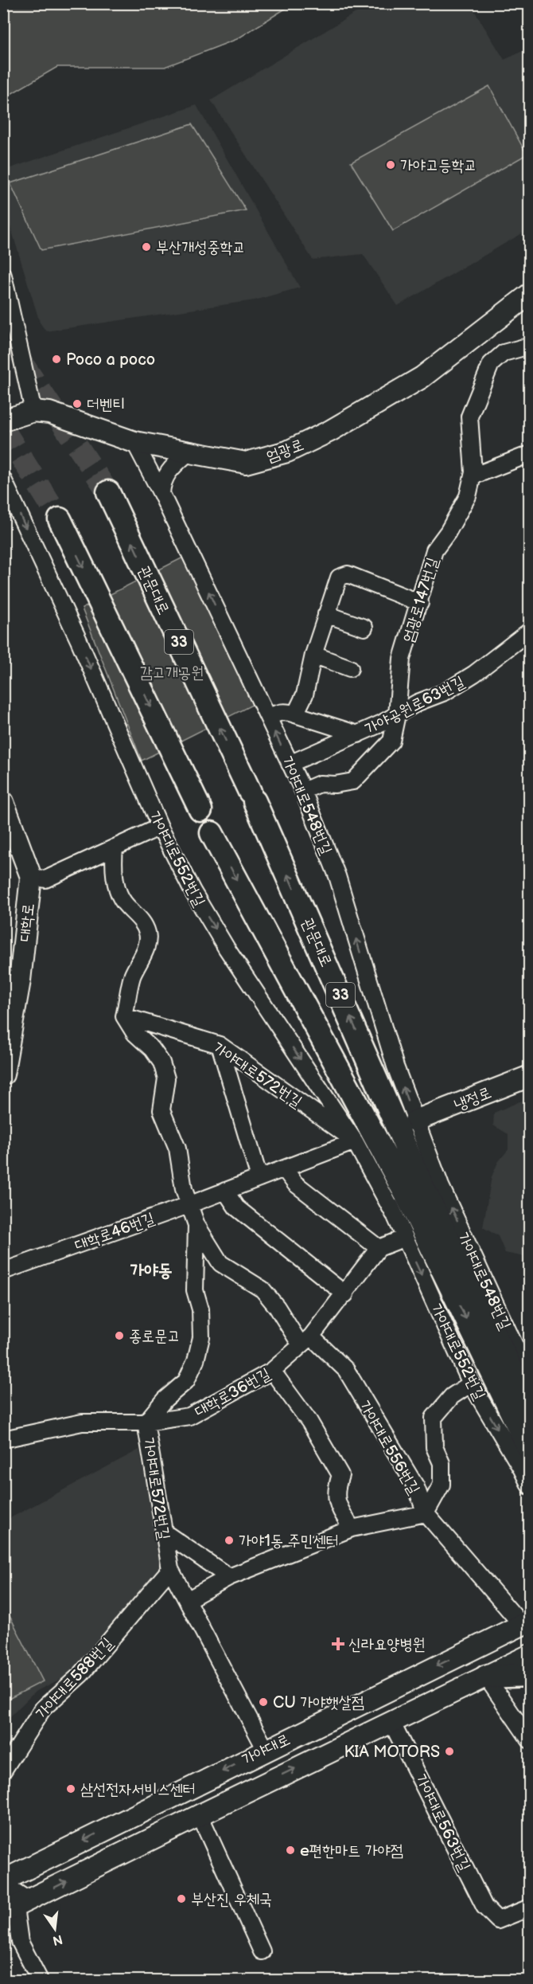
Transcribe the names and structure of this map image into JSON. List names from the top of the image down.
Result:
{
  "streets": {
    "highway": ["관문대로", "33"],
    "main road": [
      "엄광로",
      "대학로",
      "냉정로",
      "가야대로"
    ],
    "street": [
      "엄광로147번길",
      "가야공원로63번길",
      "가야대로548번길",
      "가야대로552번길",
      "가야대로572번길",
      "대학로46번길",
      "대학로36번길",
      "가야대로556번길",
      "가야대로588번길",
      "가야대로563번길"
    ]
  },
  "crossings": [
    ["엄광로", "가야대로548번길"],
    ["관문대로", "33"],
    ["관문대로", "가야대로548번길"],
    ["엄광로147번길", "가야공원로63번길"],
    ["엄광로147번길", "가야대로548번길"],
    ["33", "가야대로548번길"],
    ["33", "가야대로552번길"],
    ["가야공원로63번길", "가야대로548번길"],
    ["가야대로548번길", "냉정로"],
    ["가야대로552번길", "가야대로572번길"],
    ["가야대로552번길", "대학로46번길"],
    ["가야대로572번길", "대학로46번길"],
    ["가야대로572번길", "대학로36번길"],
    ["가야대로572번길", "가야대로556번길"],
    ["가야대로572번길", "가야대로588번길"],
    ["가야대로572번길", "가야대로"],
    ["대학로36번길", "가야대로556번길"],
    ["가야대로556번길", "가야대로"],
    ["가야대로", "가야대로563번길"]
  ],
  "one_way": ["가야대로548번길", "가야대로552번길"],
  "districts": ["가야동"],
  "parks": ["감고개공원"],
  "places": {
    "other": [
      "가야고등학교",
      "부산개성중학교",
      "Poco a poco",
      "더벤티",
      "종로문고",
      "가야1동 주민센터",
      "CU 가야햇살점",
      "KIA MOTORS",
      "삼선전자서비스센터",
      "e편한마트 가야점",
      "부산진 우체국"
    ],
    "health": ["신라요양병원"]
  },
  "north": "bottom"
}
